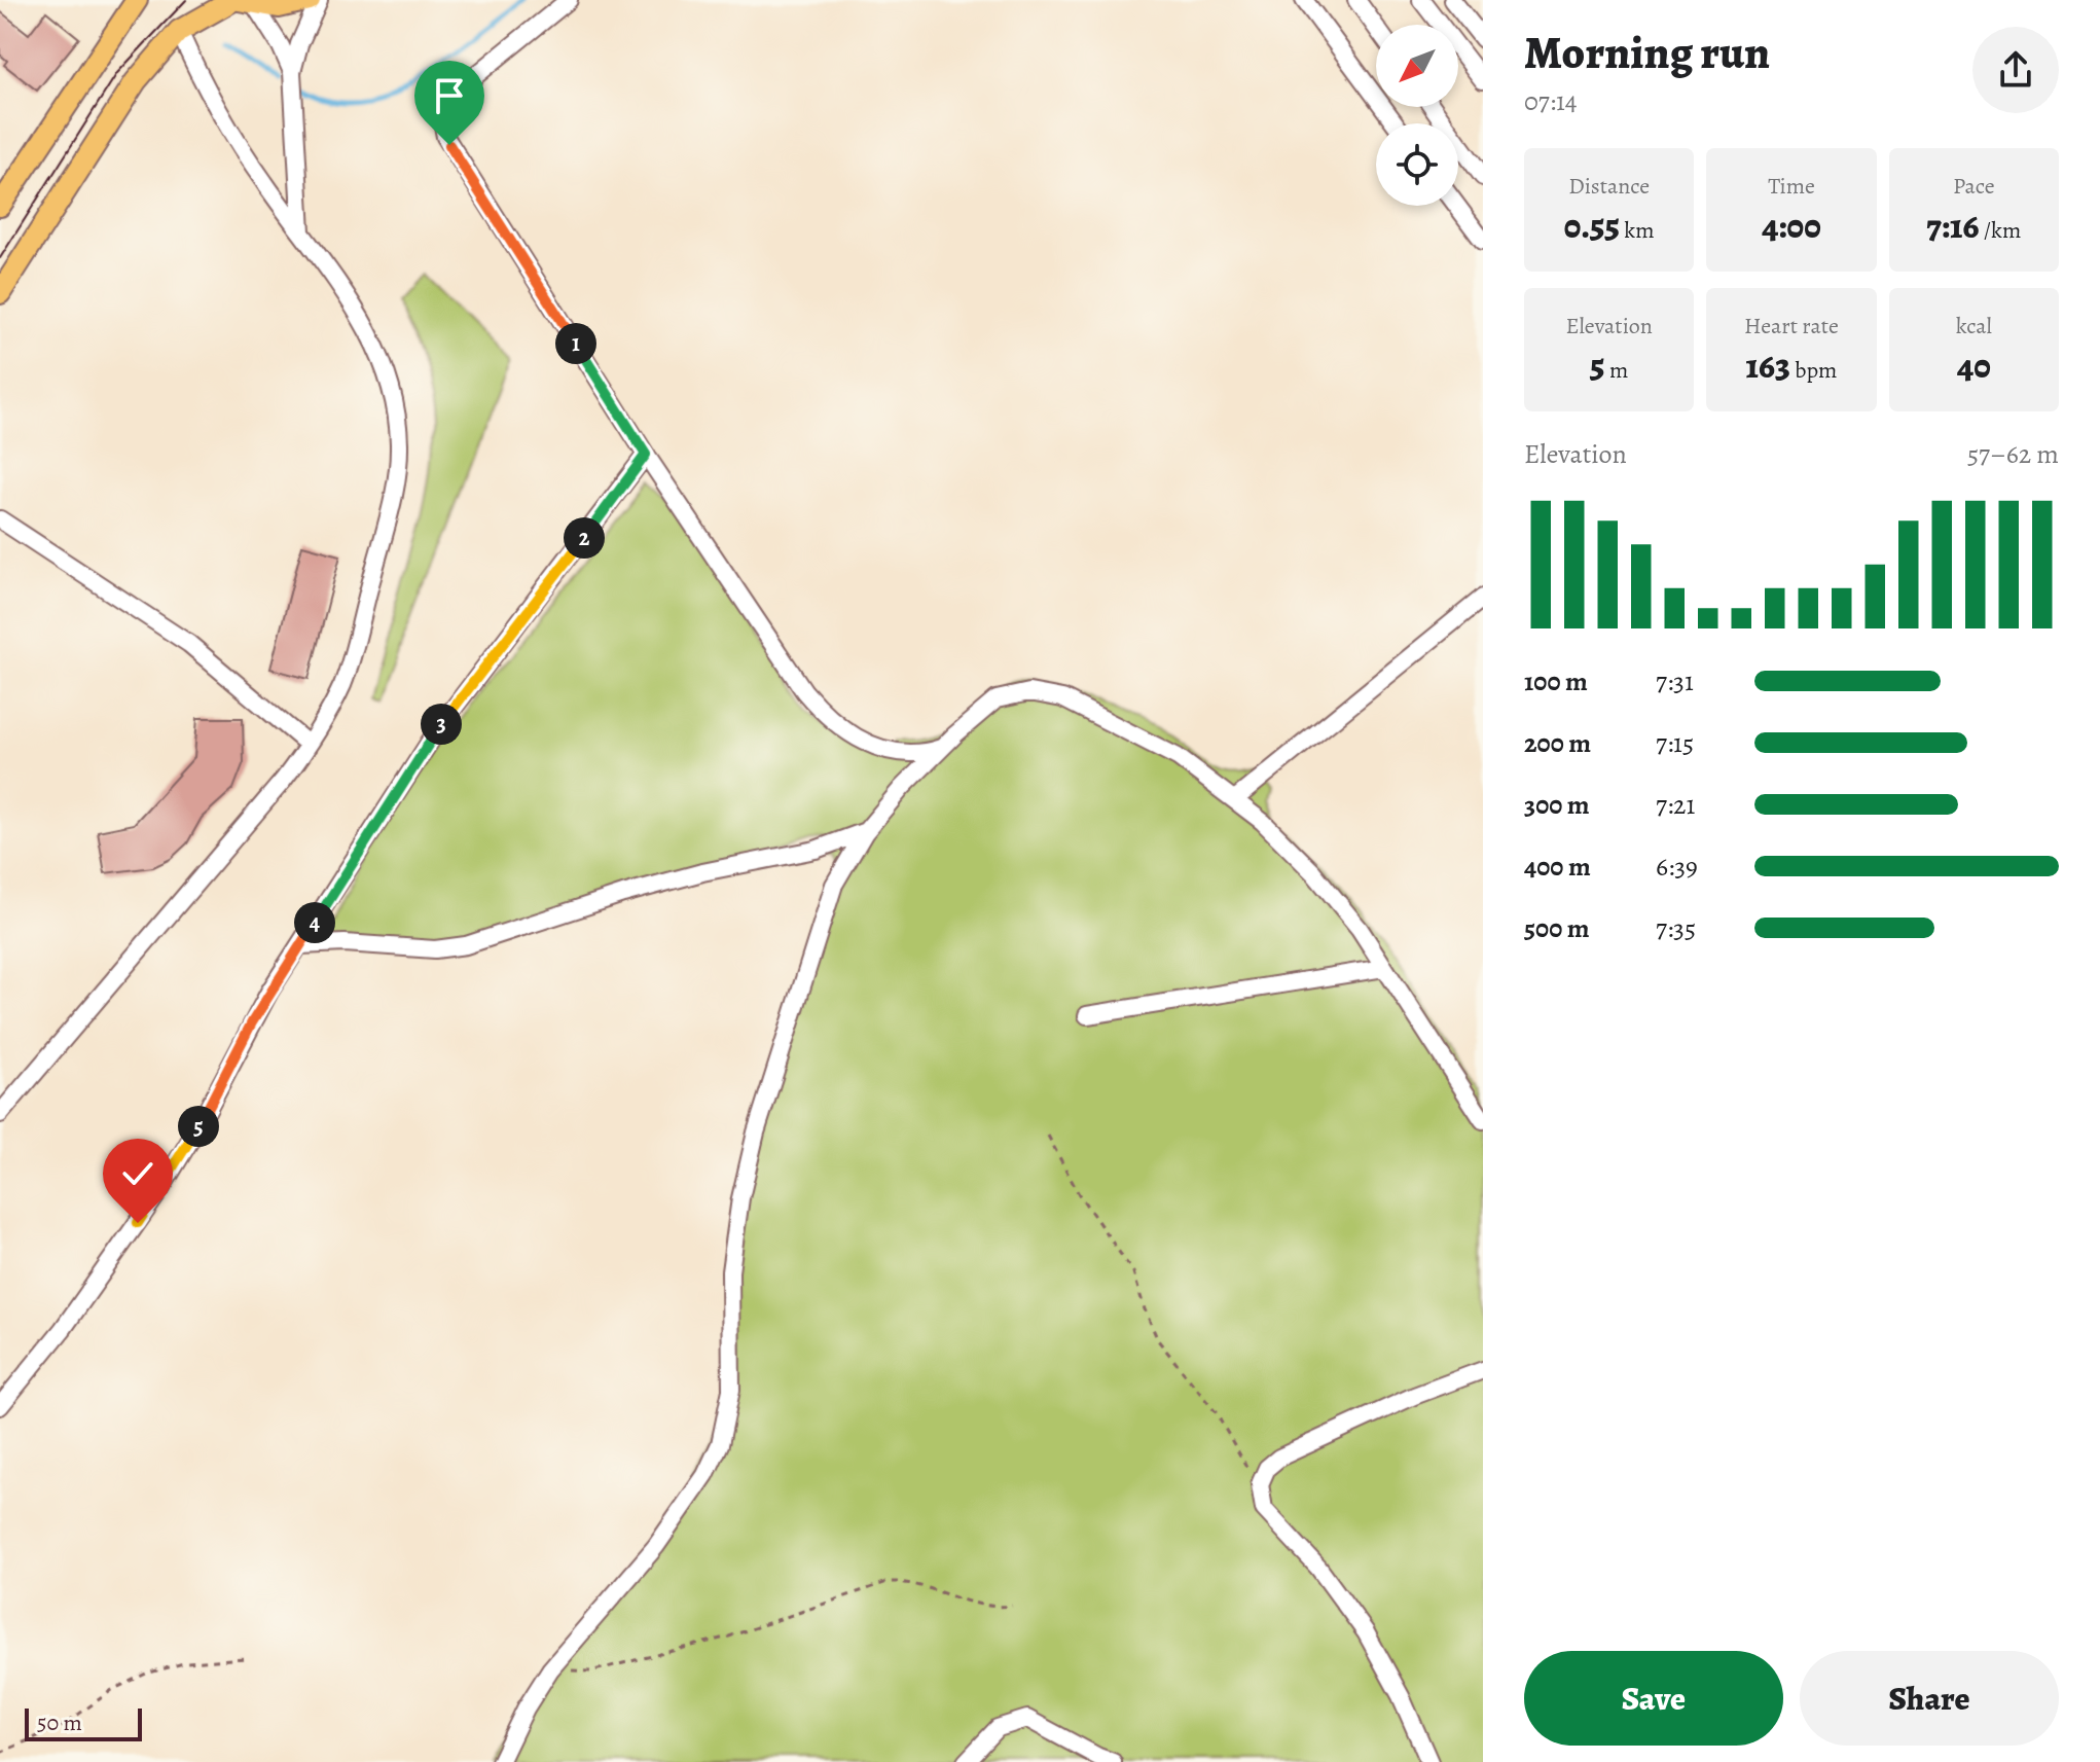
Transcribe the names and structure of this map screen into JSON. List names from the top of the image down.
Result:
{
  "scale_bar": "50 m",
  "north": "bottom left",
  "page": {
    "heading": ["Morning run", "07:14"],
    "stats": [
      ["Distance", "0.55 km"],
      ["Time", "4:00"],
      ["Pace", "7:16 /km"],
      ["Elevation", "5 m"],
      ["Heart rate", "163 bpm"],
      ["kcal", "40"]
    ],
    "pins": [
      "1",
      "2",
      "3",
      "4",
      "5"
    ],
    "chart": ["Elevation", "57–62 m"],
    "list": [
      {
        "name": "100 m",
        "note": "7:31"
      },
      {
        "name": "200 m",
        "note": "7:15"
      },
      {
        "name": "300 m",
        "note": "7:21"
      },
      {
        "name": "400 m",
        "note": "6:39"
      },
      {
        "name": "500 m",
        "note": "7:35"
      }
    ],
    "buttons": ["Save", "Share"],
    "scale": "50 m"
  }
}
